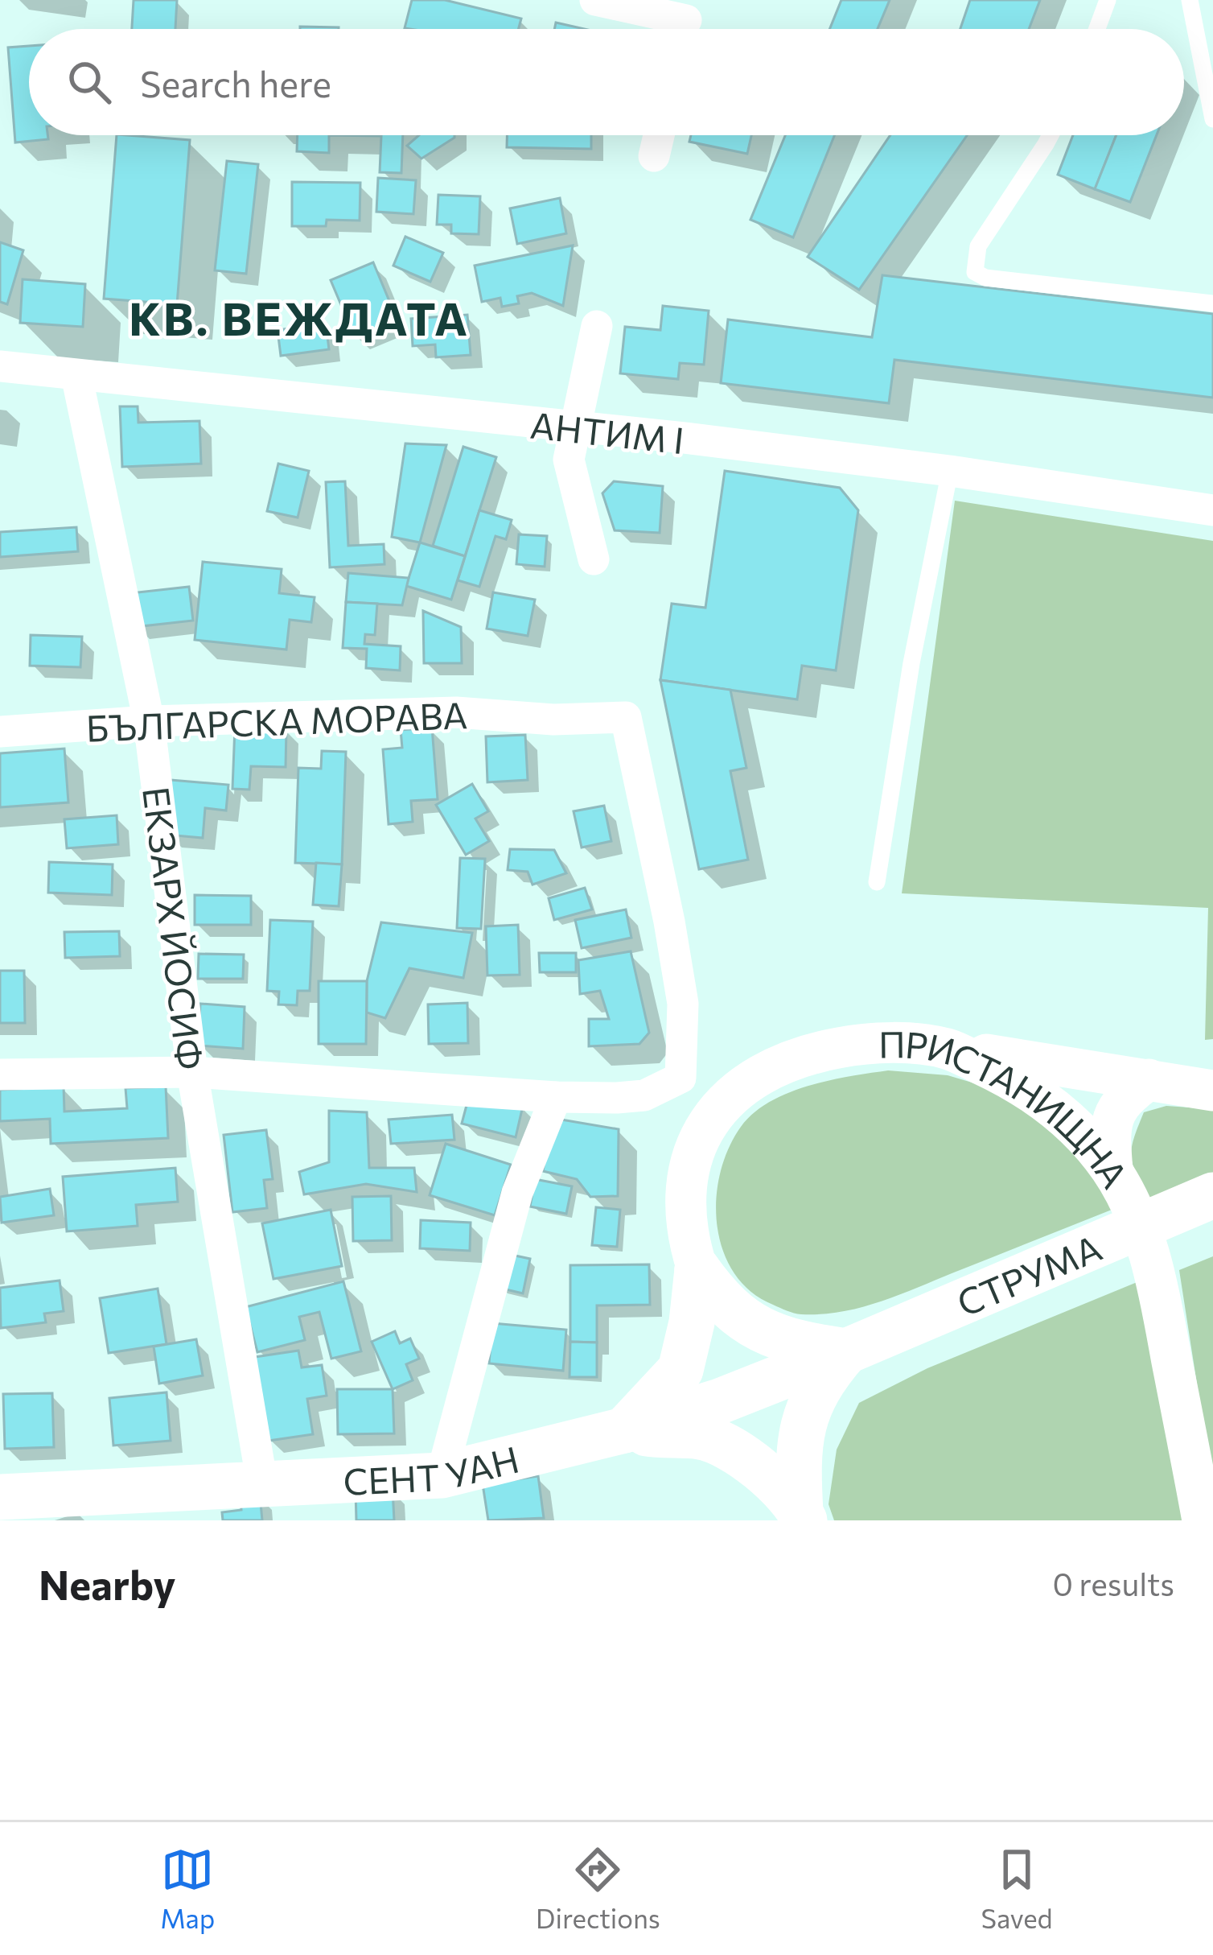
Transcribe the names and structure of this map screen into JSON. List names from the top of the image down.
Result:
{
  "streets": {
    "main road": ["СТРУМА", "СЕНТ УАН"],
    "street": [
      "АНТИМ I",
      "БЪЛГАРСКА МОРАВА",
      "ЕКЗАРХ ЙОСИФ",
      "ПРИСТАНИЩНА"
    ]
  },
  "crossings": [
    ["АНТИМ I", "ЕКЗАРХ ЙОСИФ"],
    ["БЪЛГАРСКА МОРАВА", "ЕКЗАРХ ЙОСИФ"],
    ["ЕКЗАРХ ЙОСИФ", "СЕНТ УАН"],
    ["СТРУМА", "СЕНТ УАН"]
  ],
  "districts": ["КВ. ВЕЖДАТА"],
  "page": {
    "search": "Search here",
    "heading": ["Nearby", "0 results"],
    "nav": ["Map", "Directions", "Saved"]
  }
}
